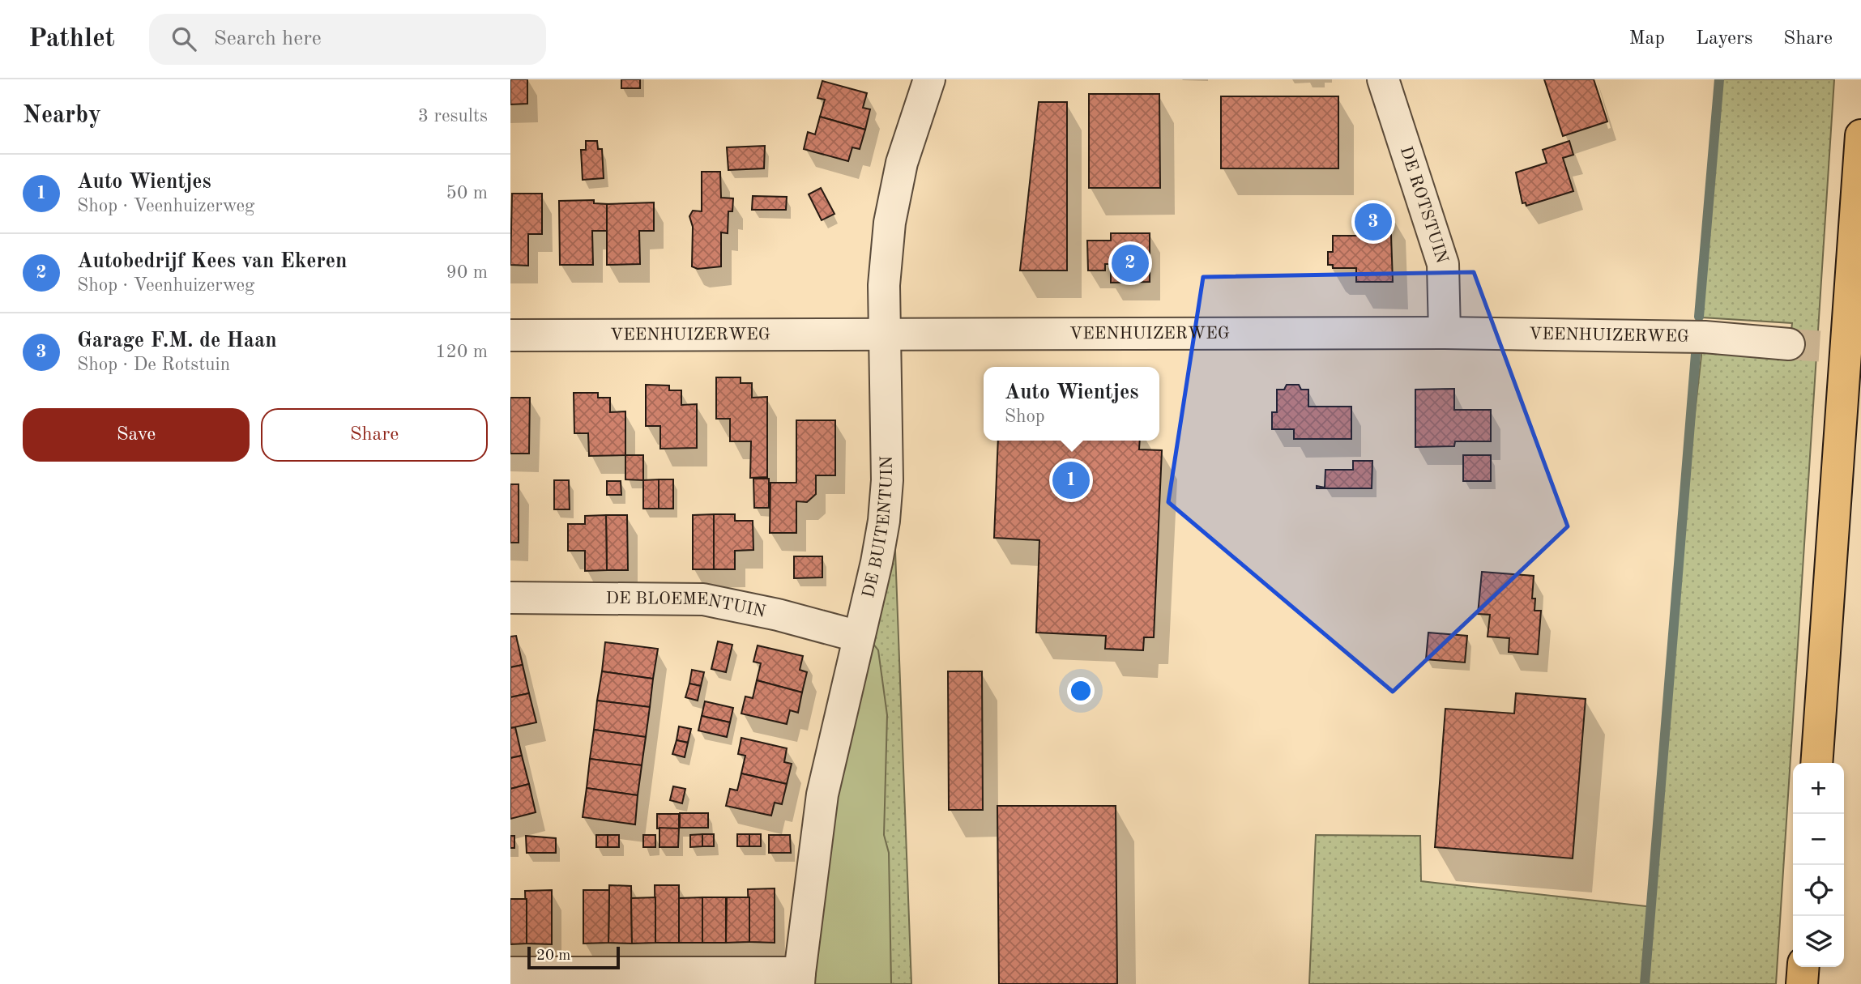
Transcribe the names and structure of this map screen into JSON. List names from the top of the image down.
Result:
{
  "streets": {
    "street": [
      "DE ROTSTUIN",
      "VEENHUIZERWEG",
      "DE BUITENTUIN",
      "DE BLOEMENTUIN"
    ]
  },
  "crossings": [
    ["DE ROTSTUIN", "VEENHUIZERWEG"],
    ["VEENHUIZERWEG", "DE BUITENTUIN"],
    ["DE BUITENTUIN", "DE BLOEMENTUIN"]
  ],
  "scale_bar": "20 m",
  "page": {
    "header": "Pathlet",
    "search": "Search here",
    "nav": ["Map", "Layers", "Share"],
    "heading": ["Nearby", "3 results"],
    "list": [
      {
        "mark": "1",
        "name": "Auto Wientjes",
        "note": "Shop · Veenhuizerweg",
        "value": "50 m"
      },
      {
        "mark": "2",
        "name": "Autobedrijf Kees van Ekeren",
        "note": "Shop · Veenhuizerweg",
        "value": "90 m"
      },
      {
        "mark": "3",
        "name": "Garage F.M. de Haan",
        "note": "Shop · De Rotstuin",
        "value": "120 m"
      }
    ],
    "pins": ["3", "2", "1"],
    "popup": ["Auto Wientjes", "Shop"],
    "buttons": ["Save", "Share"],
    "map_buttons": ["+", "−"],
    "scale": "20 m"
  }
}
